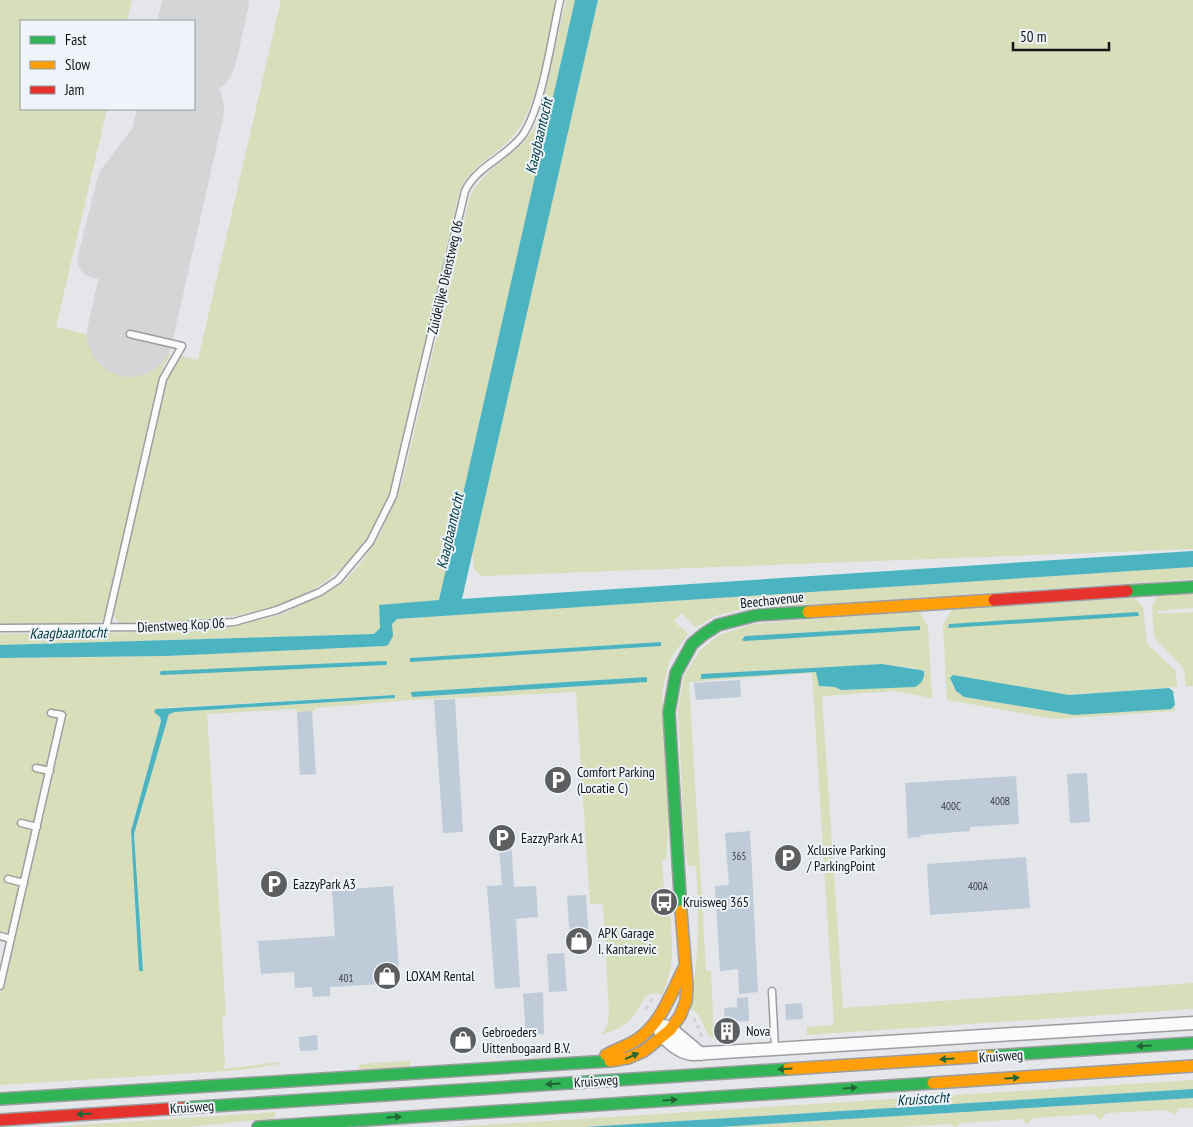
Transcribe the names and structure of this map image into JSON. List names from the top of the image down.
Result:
{
  "streets": {
    "main road": ["Beechavenue", "Kruisweg"],
    "lane": ["Zuidelijke Dienstweg 06", "Dienstweg Kop 06"]
  },
  "crossings": [
    ["Zuidelijke Dienstweg 06", "Dienstweg Kop 06"],
    ["Beechavenue", "Kruisweg"]
  ],
  "water": ["Kaagbaantocht", "Kruistocht"],
  "places": {
    "parking": [
      "Comfort Parking (Locatie C)",
      "EazzyPark A1",
      "Xclusive Parking / ParkingPoint",
      "EazzyPark A3"
    ],
    "bus stop": ["Kruisweg 365"],
    "shop": ["APK Garage I. Kantarevic", "LOXAM Rental", "Gebroeders Uittenbogaard B.V."],
    "building": ["Nova"]
  },
  "house_numbers": [
    "400B",
    "400C",
    "365",
    "400A",
    "401"
  ],
  "legend": ["Fast", "Slow", "Jam"],
  "scale_bar": "50 m"
}
